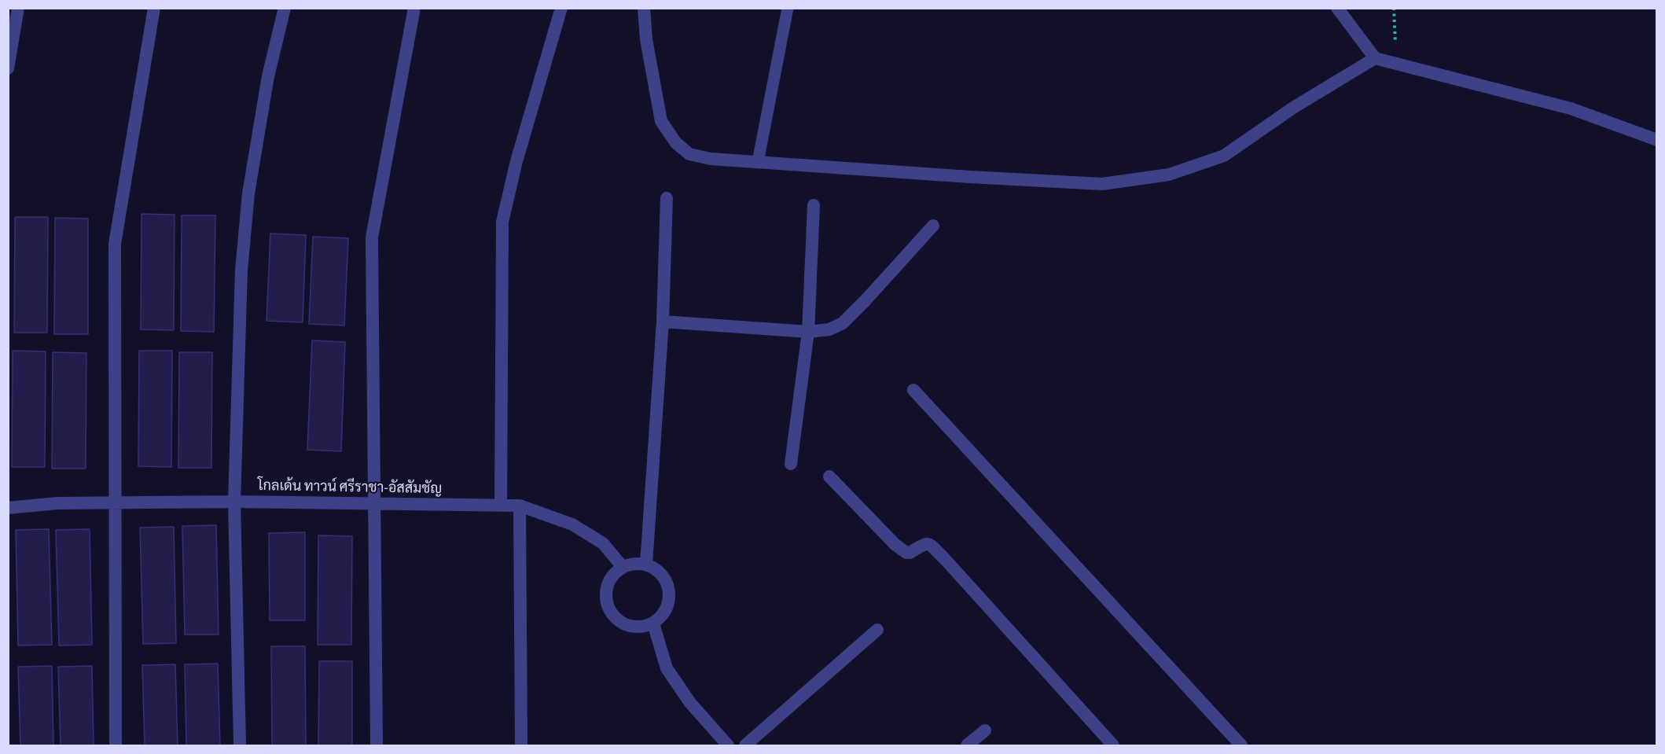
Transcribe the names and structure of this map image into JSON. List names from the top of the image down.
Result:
{
  "streets": {
    "street": ["โกลเด้น ทาวน์ ศรีราชา-อัสสัมชัญ"]
  }
}
